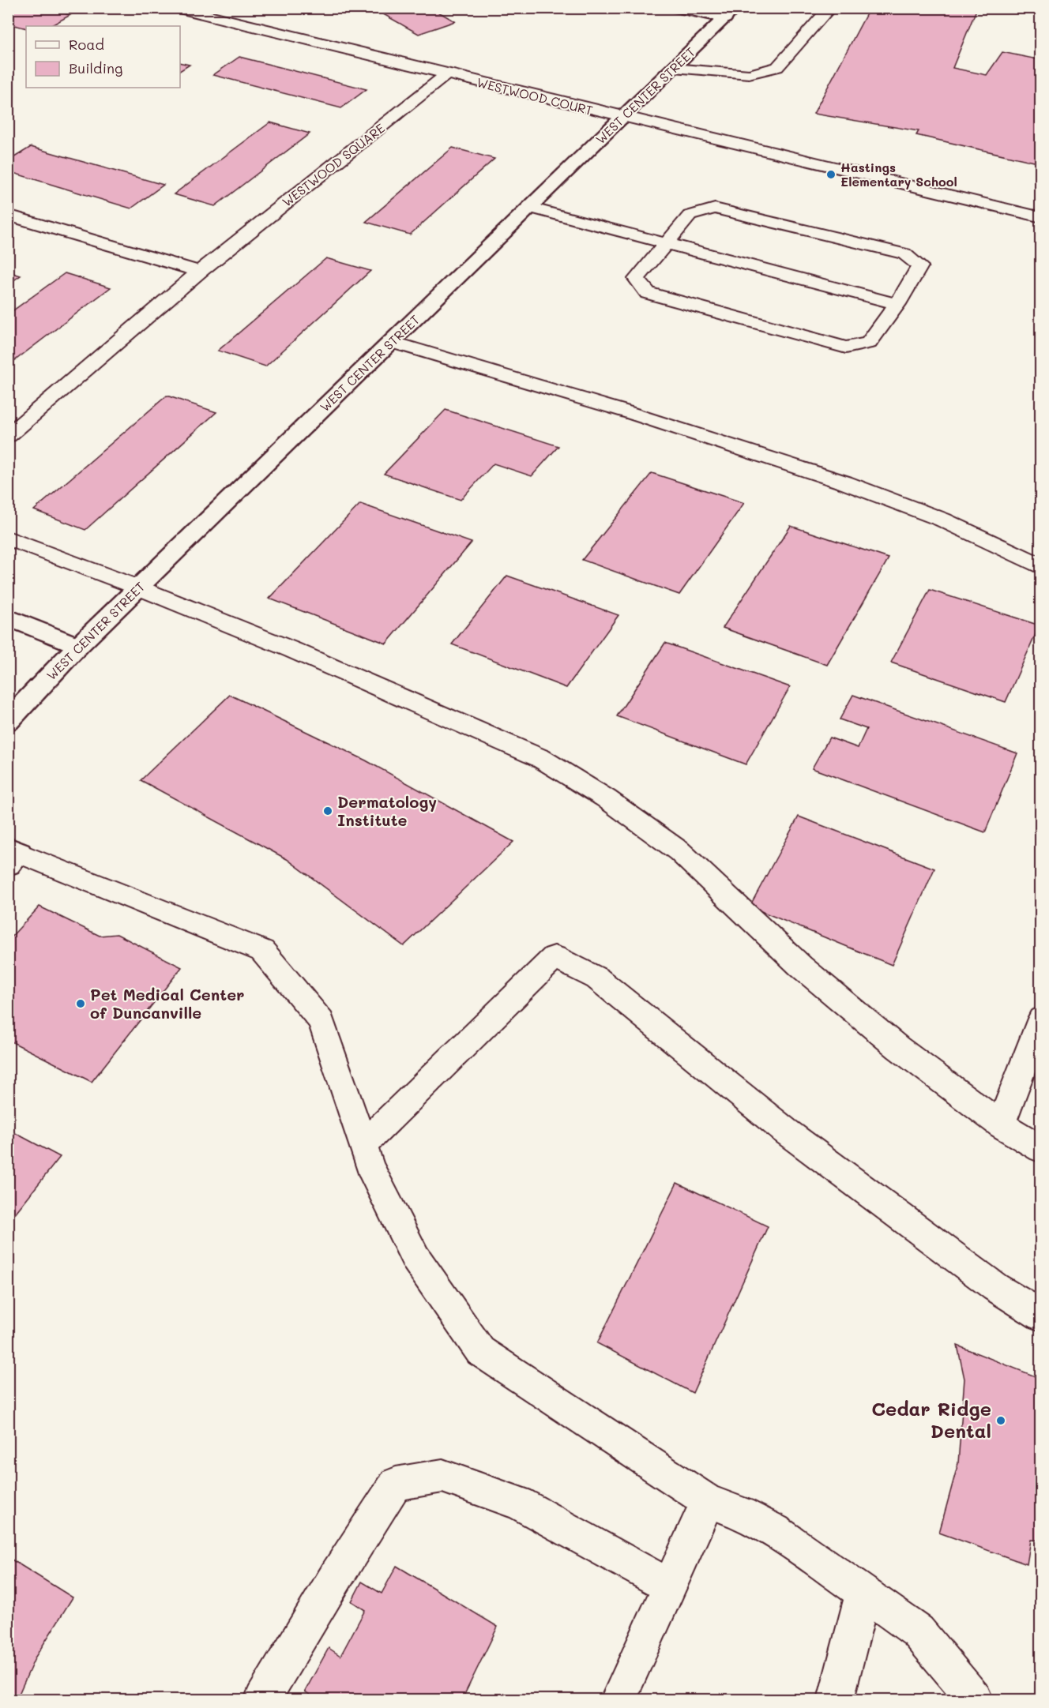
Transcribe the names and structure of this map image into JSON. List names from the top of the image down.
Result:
{
  "streets": {
    "street": ["WEST CENTER STREET"],
    "lane": ["WESTWOOD COURT", "WESTWOOD SQUARE"]
  },
  "crossings": [
    ["WEST CENTER STREET", "WESTWOOD COURT"],
    ["WESTWOOD COURT", "WESTWOOD SQUARE"]
  ],
  "places": [
    "Hastings Elementary School",
    "Dermatology Institute",
    "Pet Medical Center of Duncanville",
    "Cedar Ridge Dental"
  ],
  "legend": ["Road", "Building"]
}
